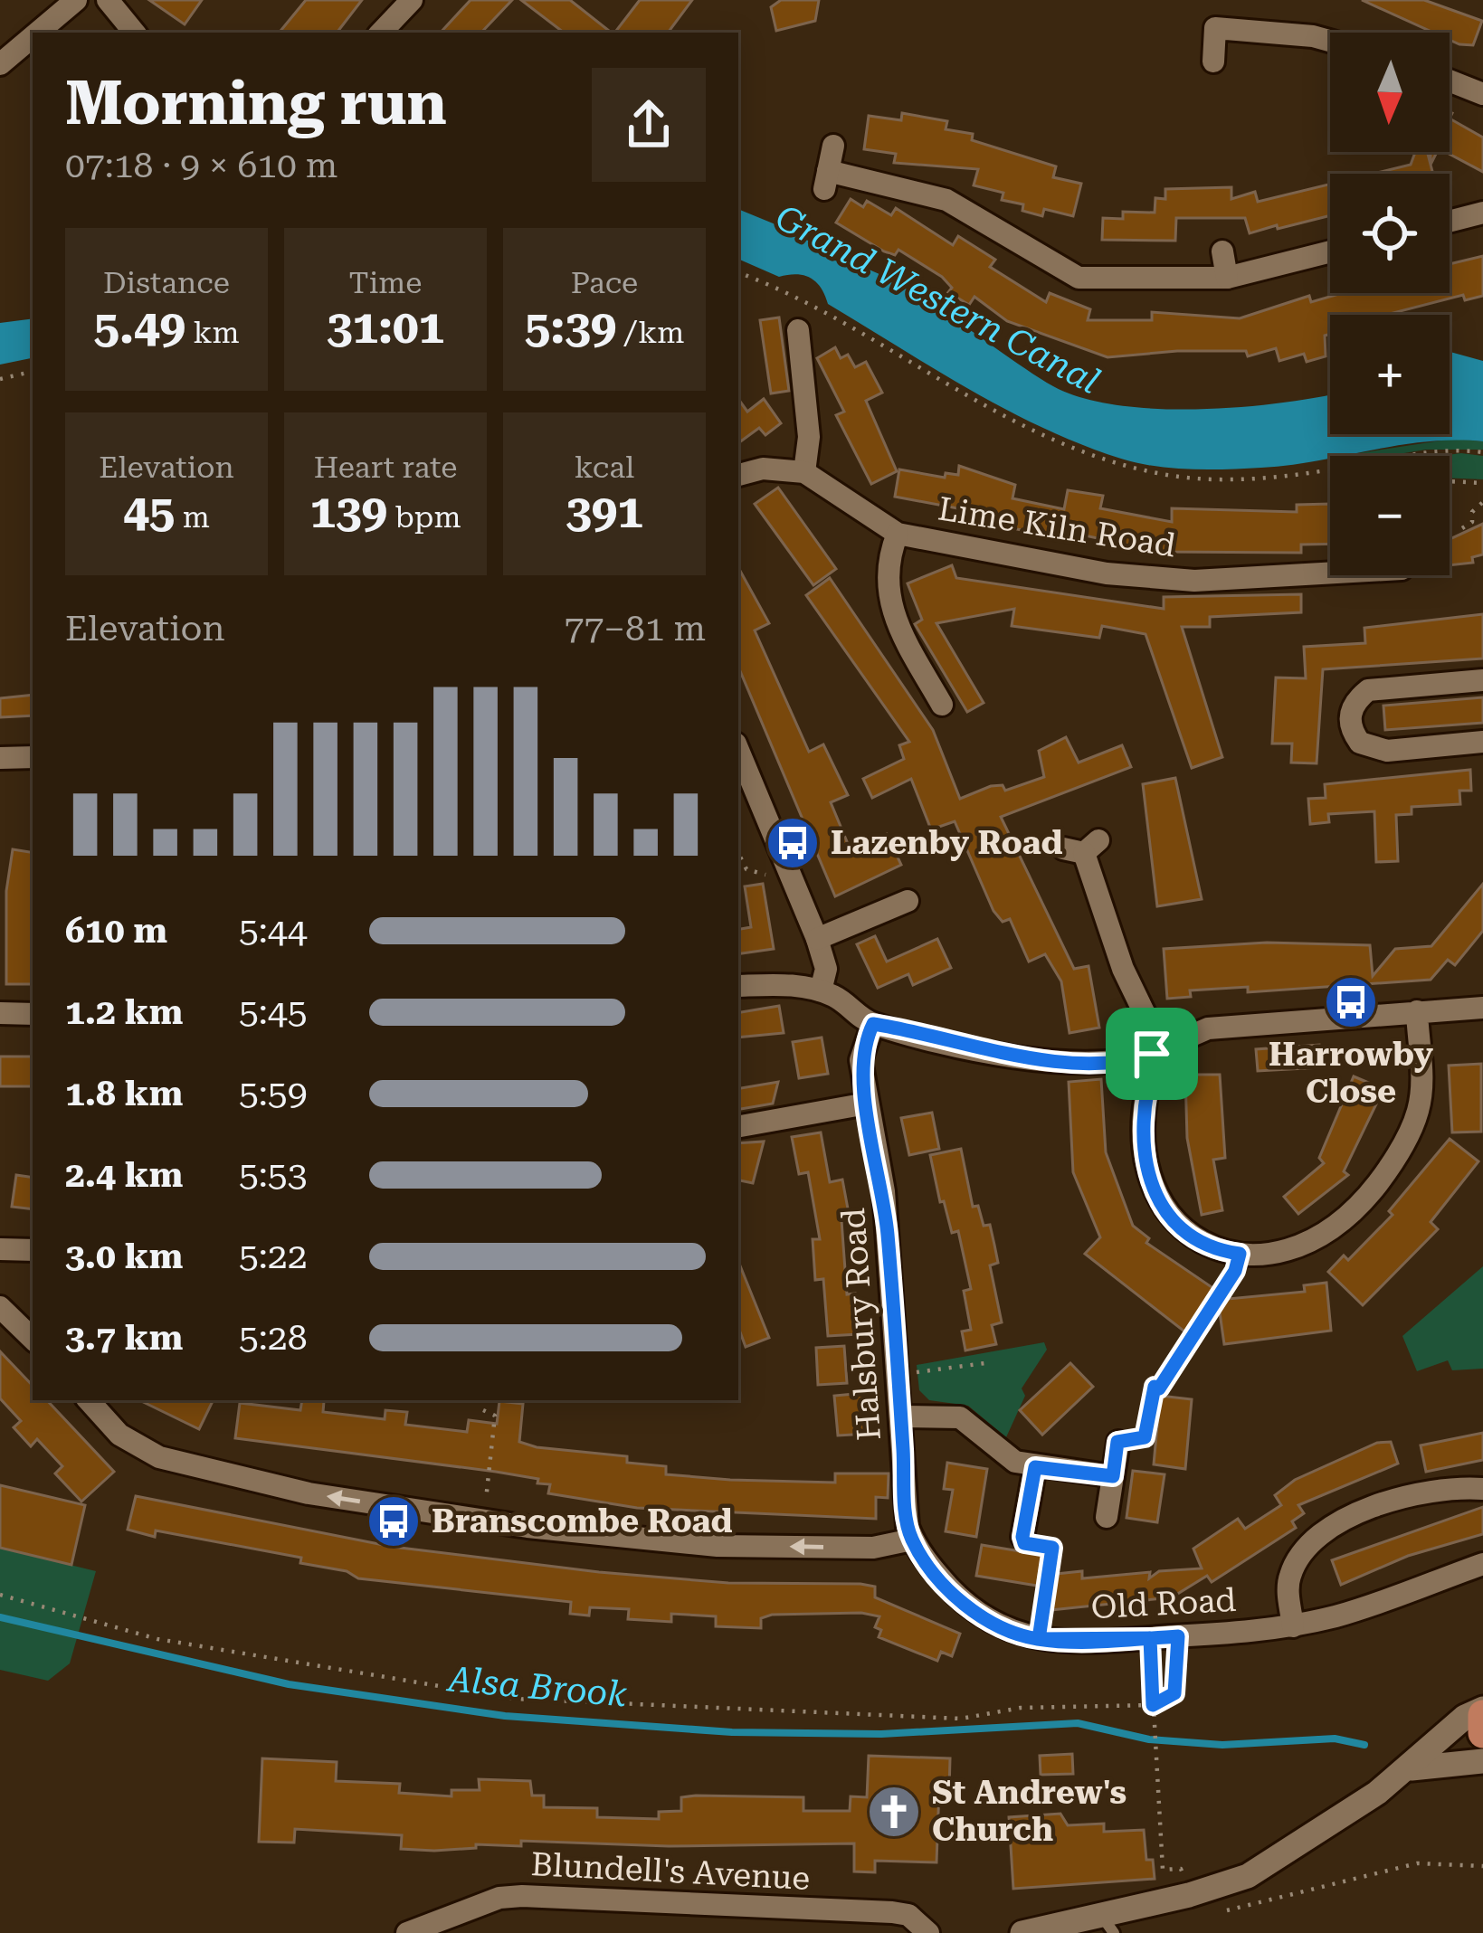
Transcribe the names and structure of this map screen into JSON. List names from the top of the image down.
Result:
{
  "streets": {
    "street": [
      "Lime Kiln Road",
      "Halsbury Road",
      "Old Road",
      "Blundell's Avenue"
    ]
  },
  "water": ["Grand Western Canal", "Alsa Brook"],
  "places": {
    "bus stop": ["Lazenby Road", "Harrowby Close", "Branscombe Road"],
    "church": ["St Andrew's Church"]
  },
  "north": "bottom",
  "page": {
    "map_buttons": ["+", "−"],
    "heading": ["Morning run", "07:18 · 9 × 610 m"],
    "stats": [
      ["Distance", "5.49 km"],
      ["Time", "31:01"],
      ["Pace", "5:39 /km"],
      ["Elevation", "45 m"],
      ["Heart rate", "139 bpm"],
      ["kcal", "391"]
    ],
    "chart": ["Elevation", "77–81 m"],
    "list": [
      {
        "name": "610 m",
        "note": "5:44"
      },
      {
        "name": "1.2 km",
        "note": "5:45"
      },
      {
        "name": "1.8 km",
        "note": "5:59"
      },
      {
        "name": "2.4 km",
        "note": "5:53"
      },
      {
        "name": "3.0 km",
        "note": "5:22"
      },
      {
        "name": "3.7 km",
        "note": "5:28"
      }
    ]
  }
}
